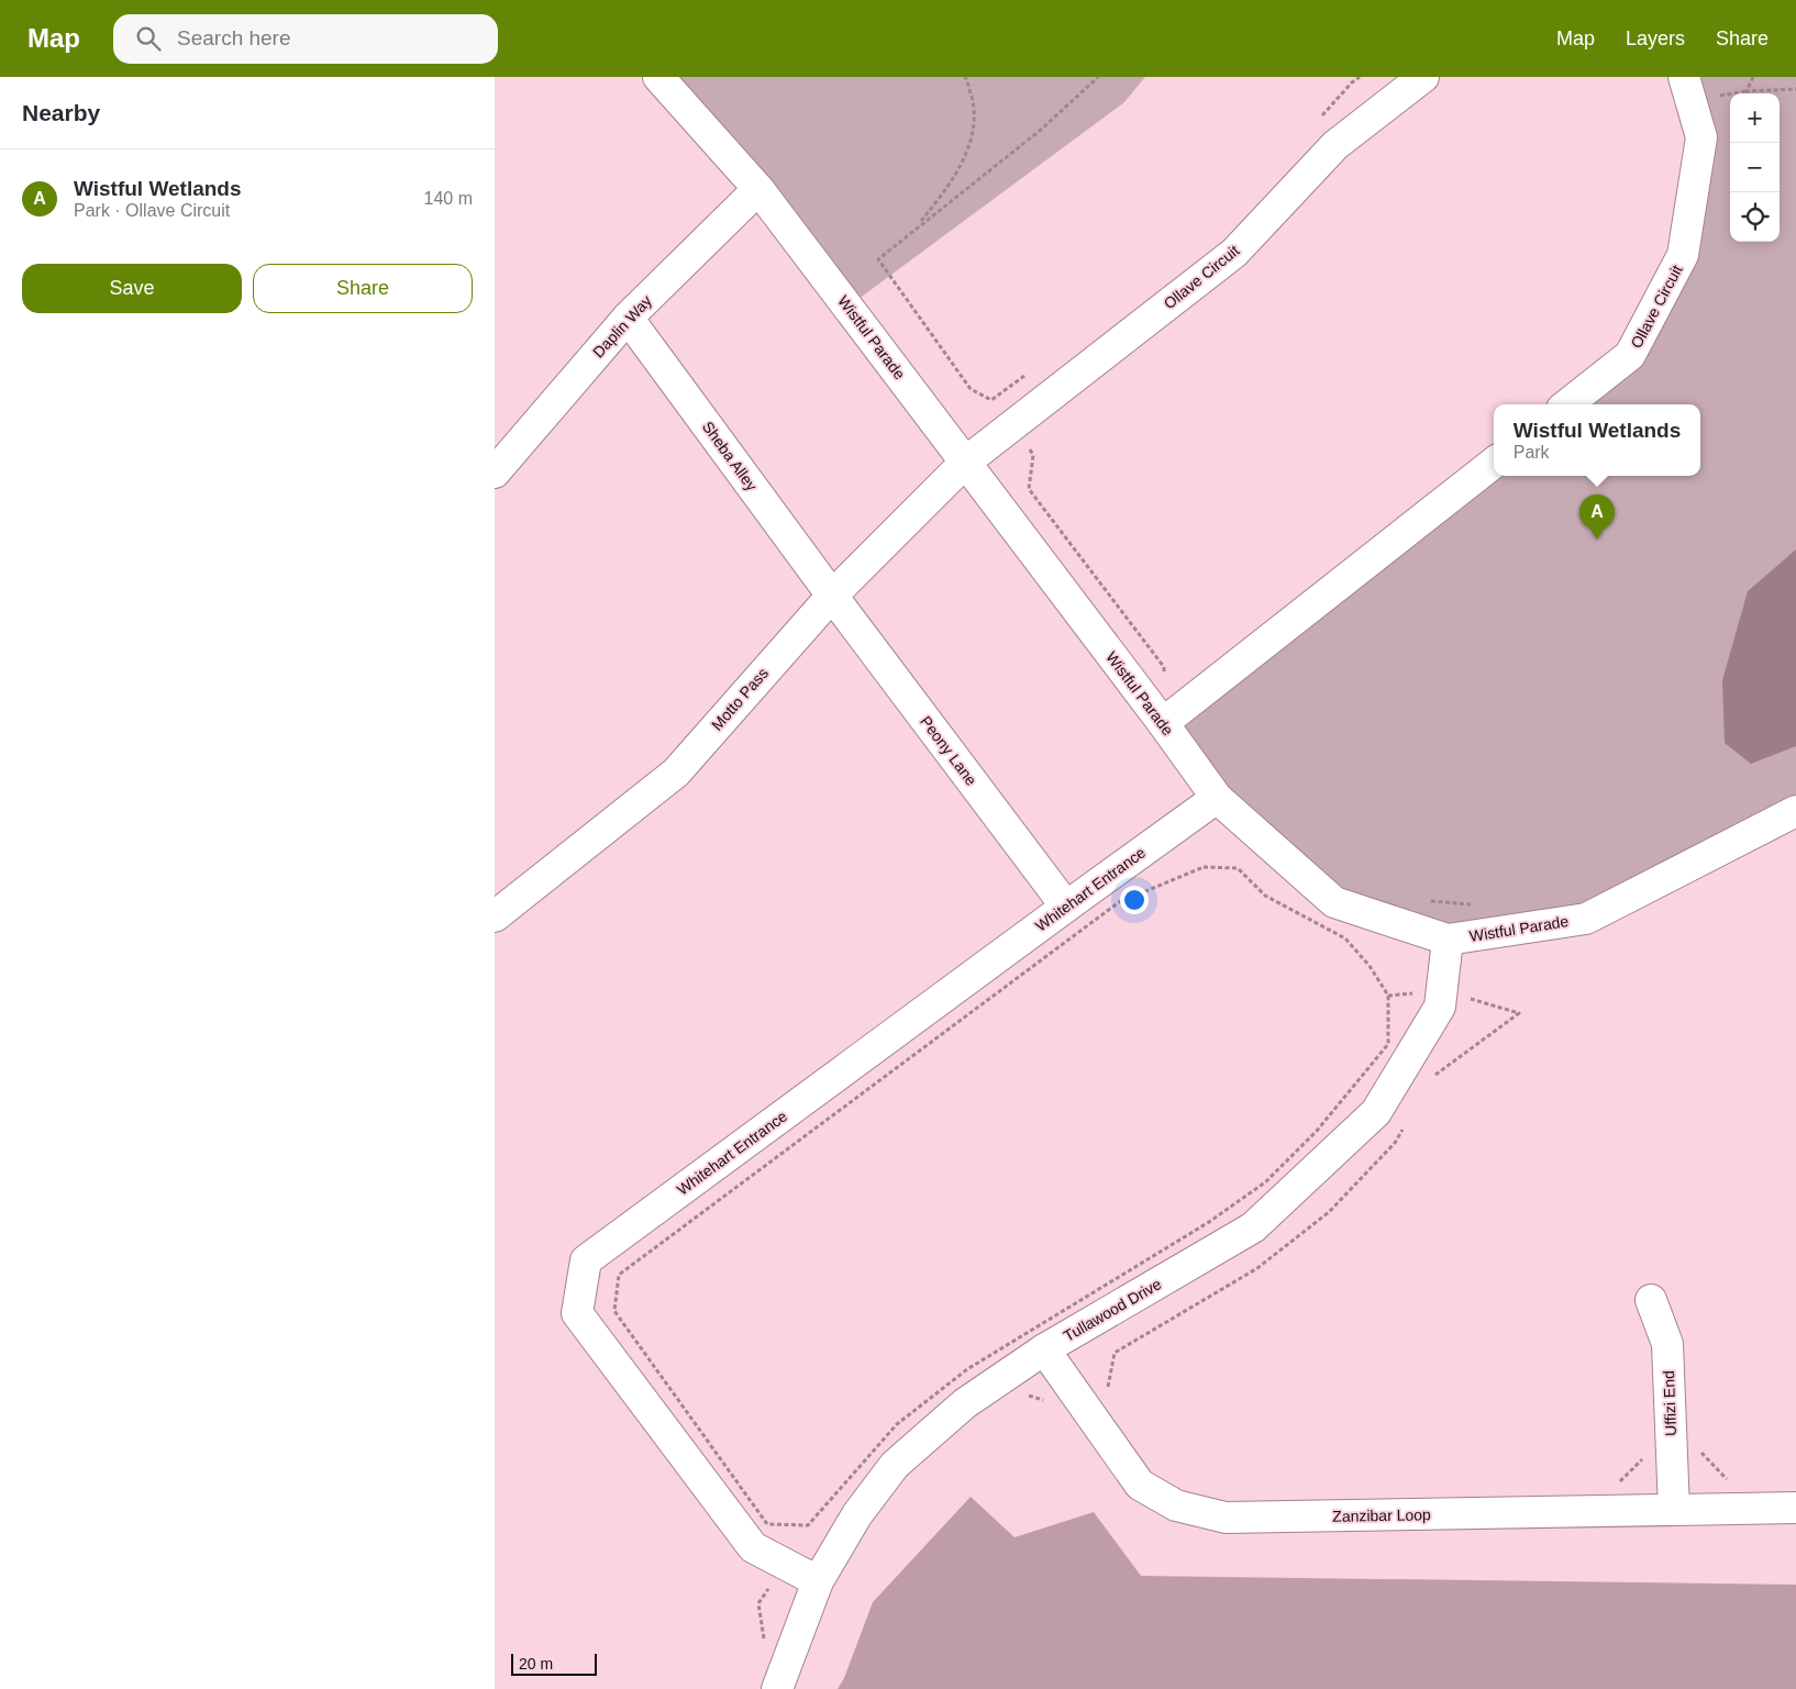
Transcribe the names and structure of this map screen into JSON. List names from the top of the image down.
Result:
{
  "streets": {
    "street": [
      "Ollave Circuit",
      "Daplin Way",
      "Wistful Parade",
      "Sheba Alley",
      "Motto Pass",
      "Peony Lane",
      "Whitehart Entrance",
      "Tullawood Drive",
      "Uffizi End",
      "Zanzibar Loop"
    ]
  },
  "crossings": [
    ["Ollave Circuit", "Wistful Parade"],
    ["Ollave Circuit", "Motto Pass"],
    ["Daplin Way", "Wistful Parade"],
    ["Daplin Way", "Sheba Alley"],
    ["Wistful Parade", "Motto Pass"],
    ["Wistful Parade", "Whitehart Entrance"],
    ["Wistful Parade", "Tullawood Drive"],
    ["Sheba Alley", "Motto Pass"],
    ["Sheba Alley", "Peony Lane"],
    ["Motto Pass", "Peony Lane"],
    ["Peony Lane", "Whitehart Entrance"],
    ["Whitehart Entrance", "Tullawood Drive"],
    ["Tullawood Drive", "Zanzibar Loop"],
    ["Uffizi End", "Zanzibar Loop"]
  ],
  "scale_bar": "20 m",
  "page": {
    "header": "Map",
    "search": "Search here",
    "nav": ["Map", "Layers", "Share"],
    "heading": "Nearby",
    "map_buttons": ["+", "−"],
    "list": [
      {
        "mark": "A",
        "name": "Wistful Wetlands",
        "note": "Park · Ollave Circuit",
        "value": "140 m"
      }
    ],
    "buttons": ["Save", "Share"],
    "popup": ["Wistful Wetlands", "Park"],
    "pins": "A",
    "scale": "20 m"
  }
}
